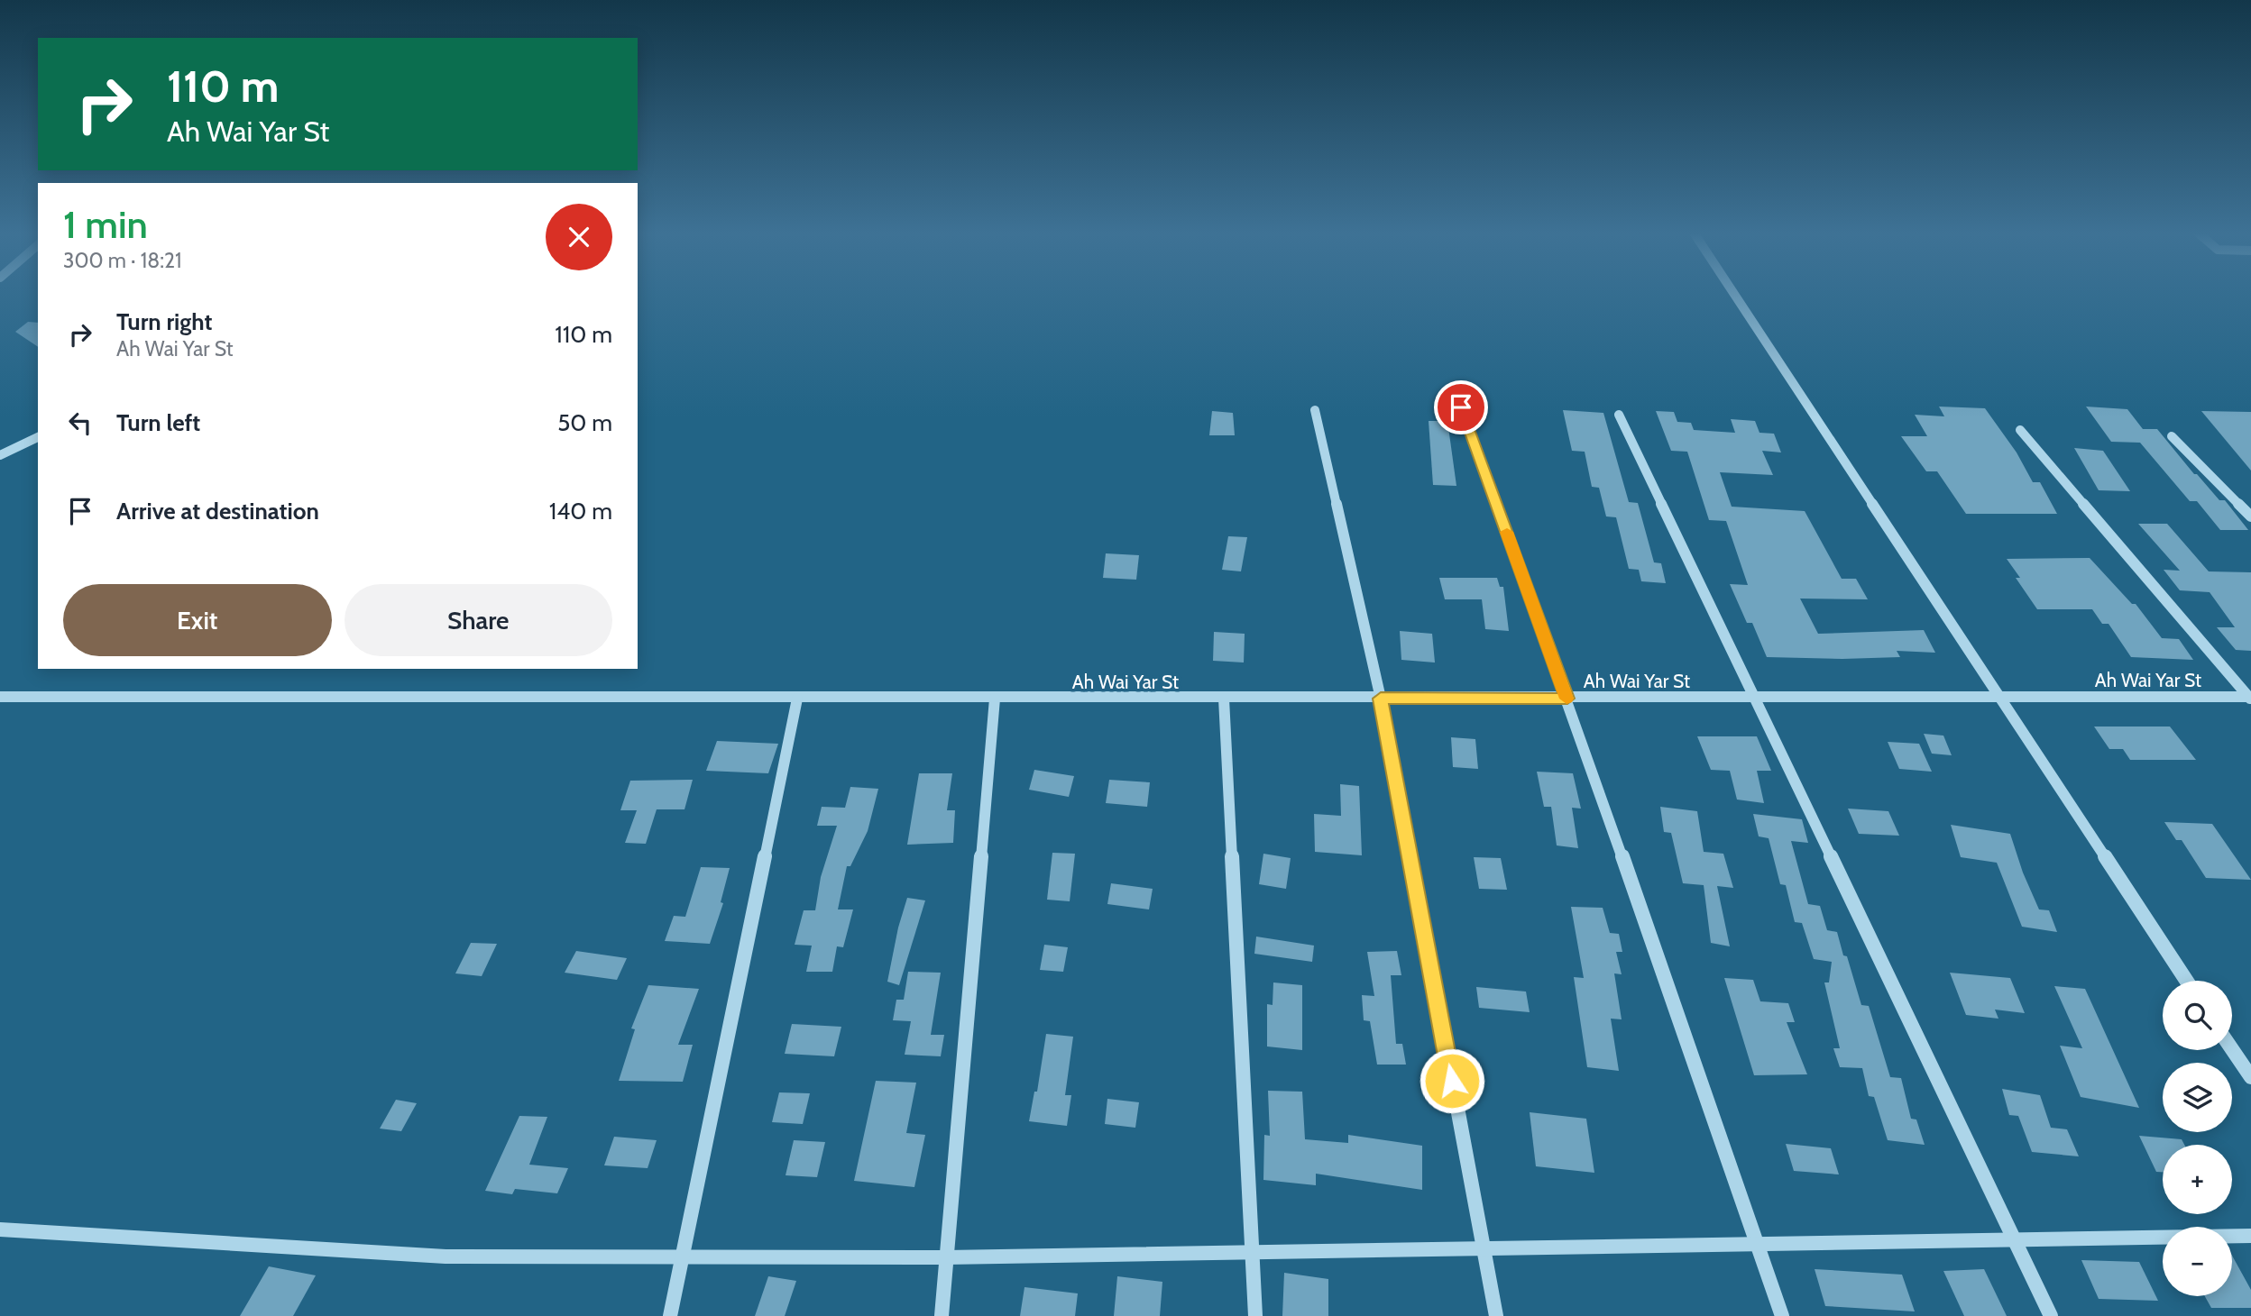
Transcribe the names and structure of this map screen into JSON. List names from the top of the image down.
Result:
{
  "streets": {
    "street": ["Ah Wai Yar St"]
  },
  "page": {
    "turn": ["110 m", "Ah Wai Yar St"],
    "heading": ["1 min", "300 m · 18:21"],
    "list": [
      {
        "name": "Turn right",
        "note": "Ah Wai Yar St",
        "value": "110 m"
      },
      {
        "name": "Turn left",
        "value": "50 m"
      },
      {
        "name": "Arrive at destination",
        "value": "140 m"
      }
    ],
    "buttons": ["Exit", "Share"],
    "map_buttons": ["+", "−"]
  }
}
